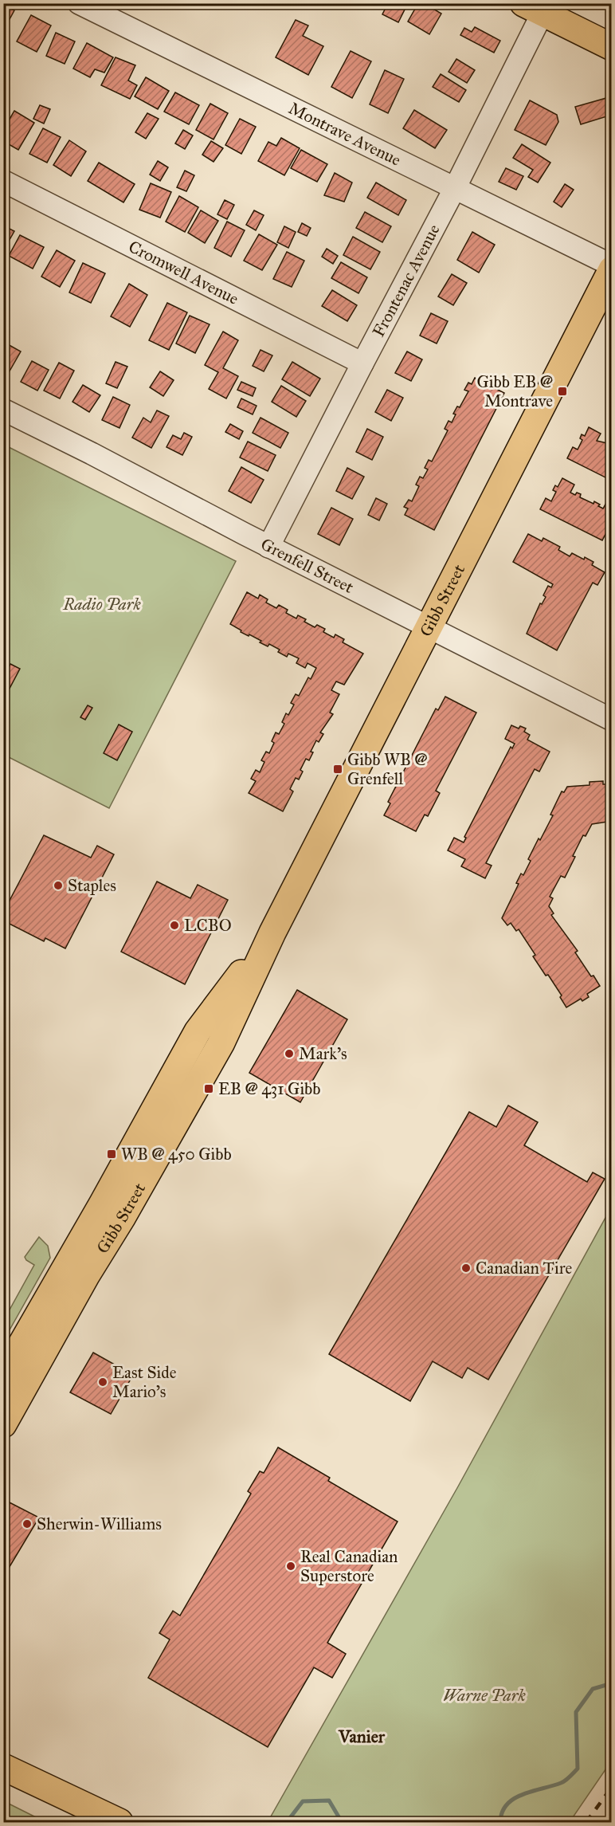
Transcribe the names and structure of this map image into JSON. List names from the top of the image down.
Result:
{
  "streets": {
    "main road": ["Gibb Street"],
    "street": [
      "Montrave Avenue",
      "Cromwell Avenue",
      "Frontenac Avenue",
      "Grenfell Street"
    ]
  },
  "crossings": [
    ["Montrave Avenue", "Frontenac Avenue"],
    ["Cromwell Avenue", "Frontenac Avenue"],
    ["Frontenac Avenue", "Grenfell Street"],
    ["Grenfell Street", "Gibb Street"]
  ],
  "districts": ["Vanier"],
  "parks": ["Radio Park", "Warne Park"],
  "places": {
    "transit": [
      "Gibb EB @ Montrave",
      "Gibb WB @ Grenfell",
      "EB @ 431 Gibb",
      "WB @ 450 Gibb"
    ],
    "other": [
      "Staples",
      "LCBO",
      "Mark's",
      "Canadian Tire",
      "East Side Mario's",
      "Sherwin-Williams",
      "Real Canadian Superstore"
    ]
  }
}
